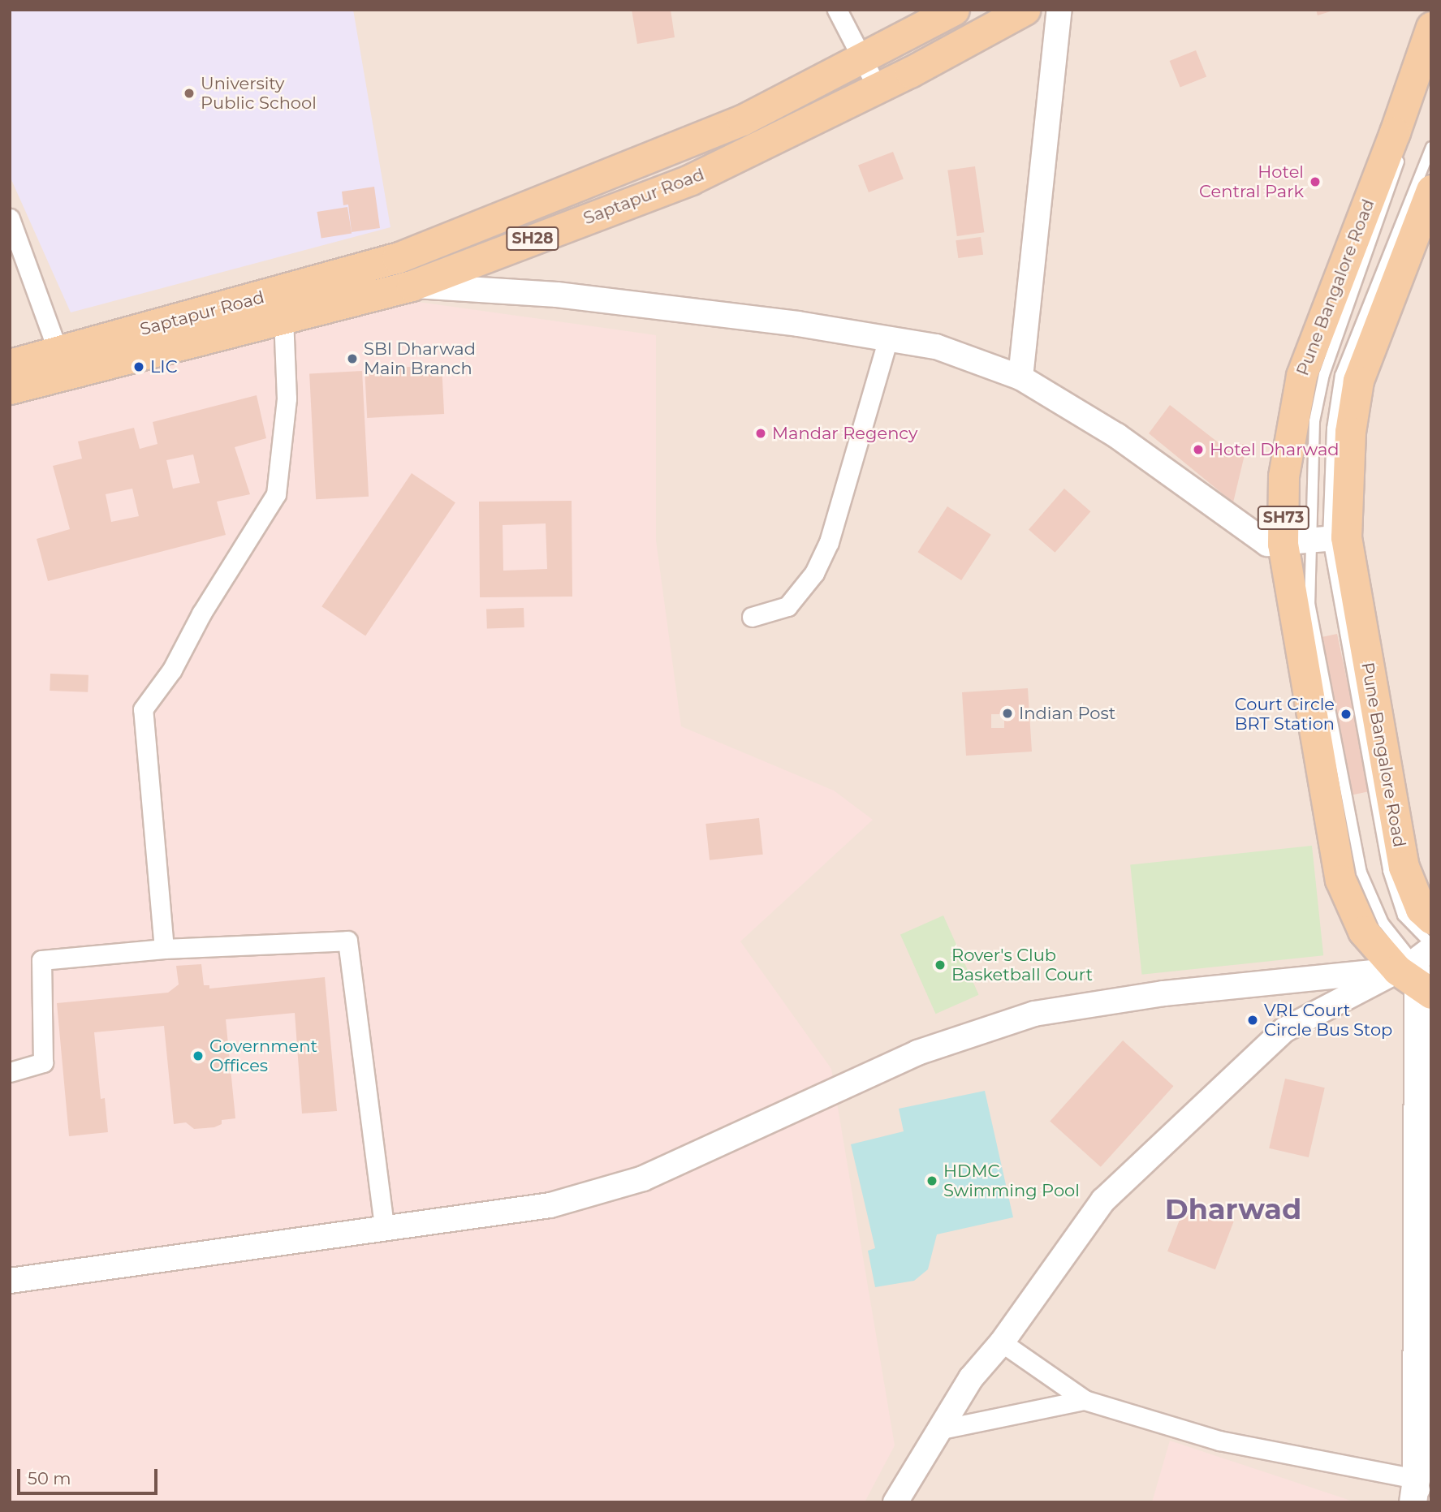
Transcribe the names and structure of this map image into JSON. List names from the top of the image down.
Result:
{
  "streets": {
    "main road": [
      "Saptapur Road",
      "SH28",
      "Pune Bangalore Road",
      "SH73"
    ]
  },
  "districts": ["Dharwad"],
  "places": [
    "University Public School",
    "Hotel Central Park",
    "SBI Dharwad Main Branch",
    "LIC",
    "Mandar Regency",
    "Hotel Dharwad",
    "Indian Post",
    "Court Circle BRT Station",
    "Rover's Club Basketball Court",
    "VRL Court Circle Bus Stop",
    "Government Offices",
    "HDMC Swimming Pool"
  ],
  "scale_bar": "50 m"
}
